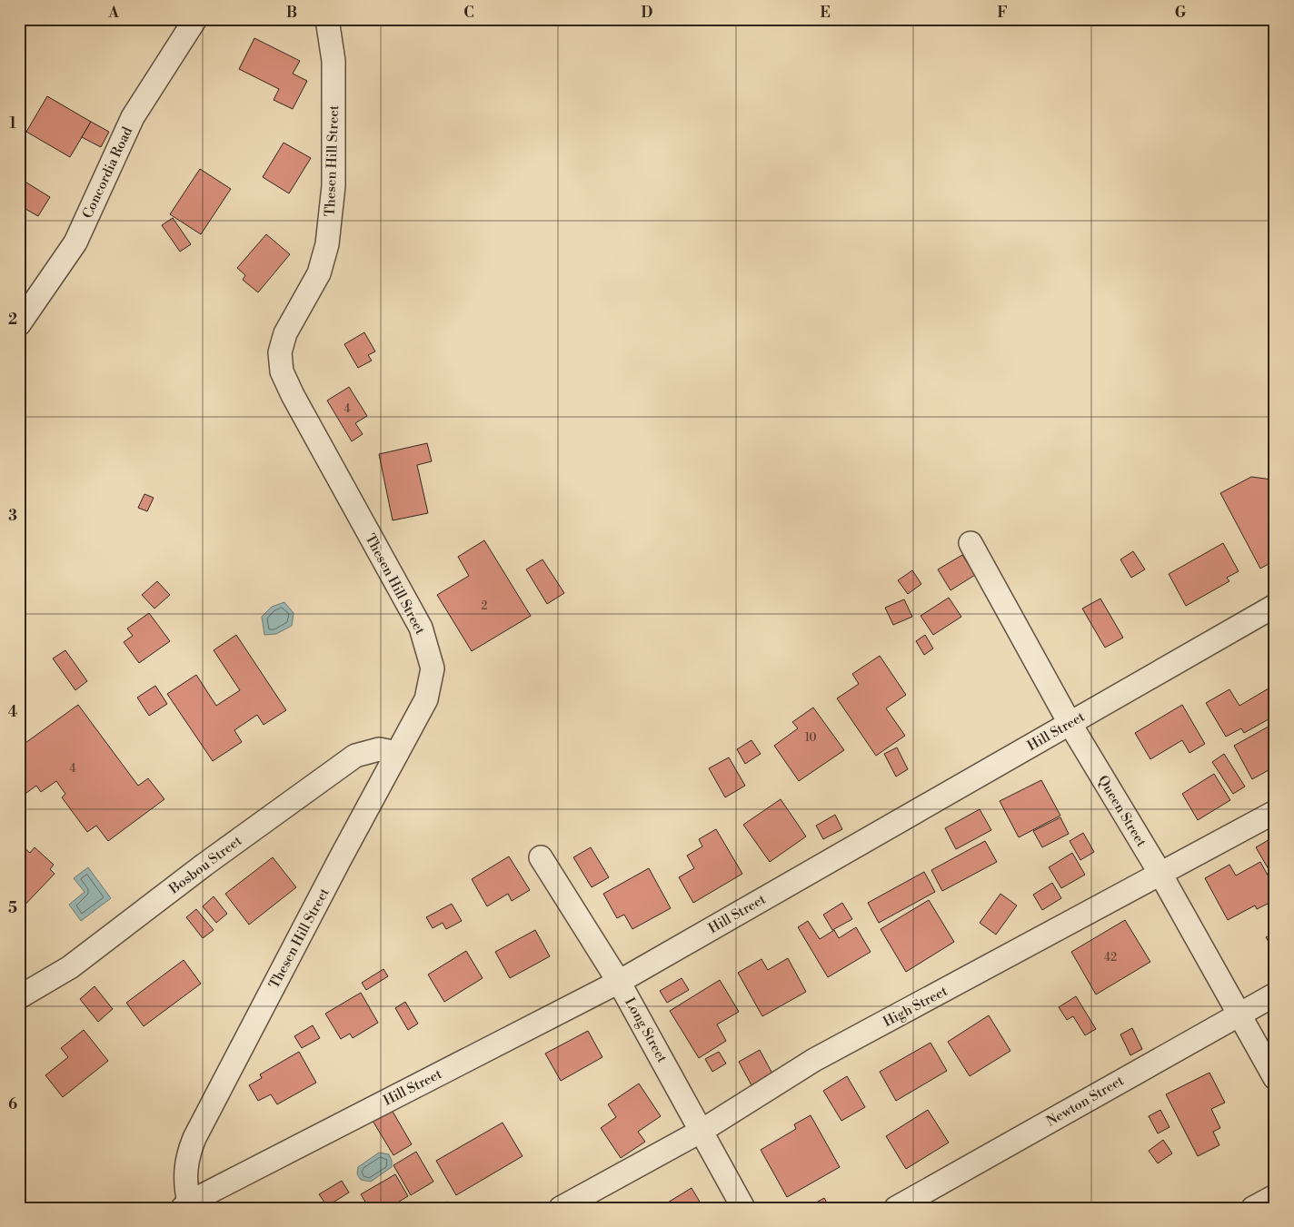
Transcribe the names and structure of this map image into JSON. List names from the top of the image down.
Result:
{
  "streets": {
    "street": [
      "Thesen Hill Street",
      "Concordia Road",
      "Hill Street",
      "Queen Street",
      "Bosbou Street",
      "High Street",
      "Long Street",
      "Newton Street"
    ]
  },
  "crossings": [
    ["Thesen Hill Street", "Hill Street"],
    ["Thesen Hill Street", "Bosbou Street"],
    ["Hill Street", "Queen Street"],
    ["Hill Street", "Long Street"],
    ["Queen Street", "High Street"],
    ["Queen Street", "Newton Street"],
    ["High Street", "Long Street"]
  ],
  "house_numbers": [
    "4",
    "2",
    "10",
    "4",
    "42"
  ],
  "grid": {
    "columns": [
      "A",
      "B",
      "C",
      "D",
      "E",
      "F",
      "G"
    ],
    "rows": [
      "1",
      "2",
      "3",
      "4",
      "5",
      "6"
    ]
  }
}
